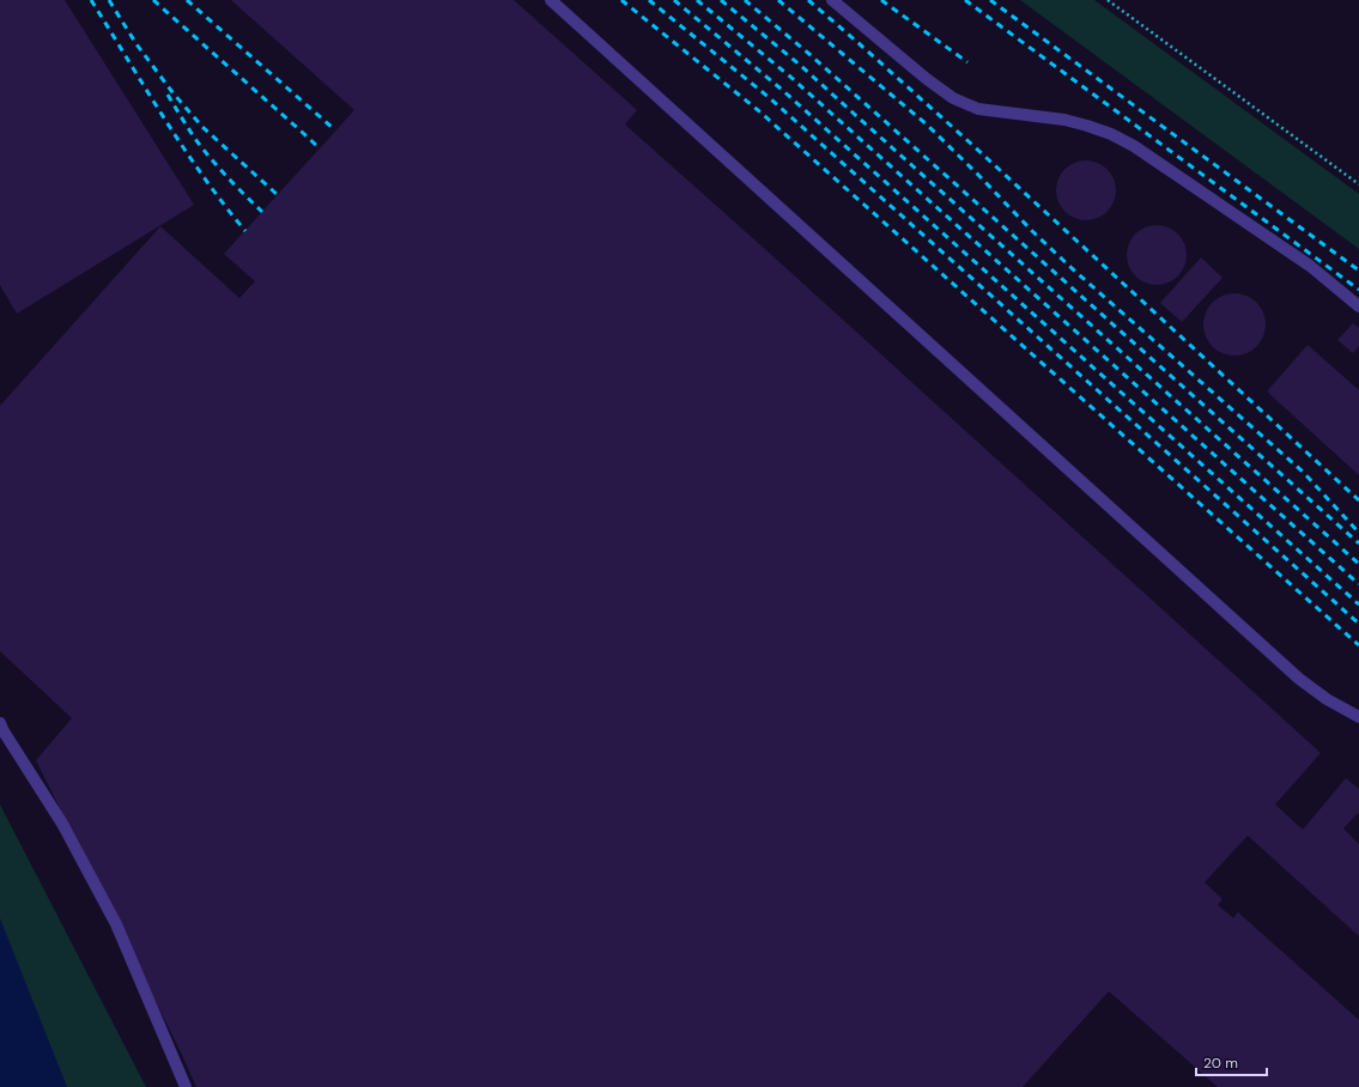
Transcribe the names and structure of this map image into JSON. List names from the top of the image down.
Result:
{
  "scale_bar": "20 m"
}
